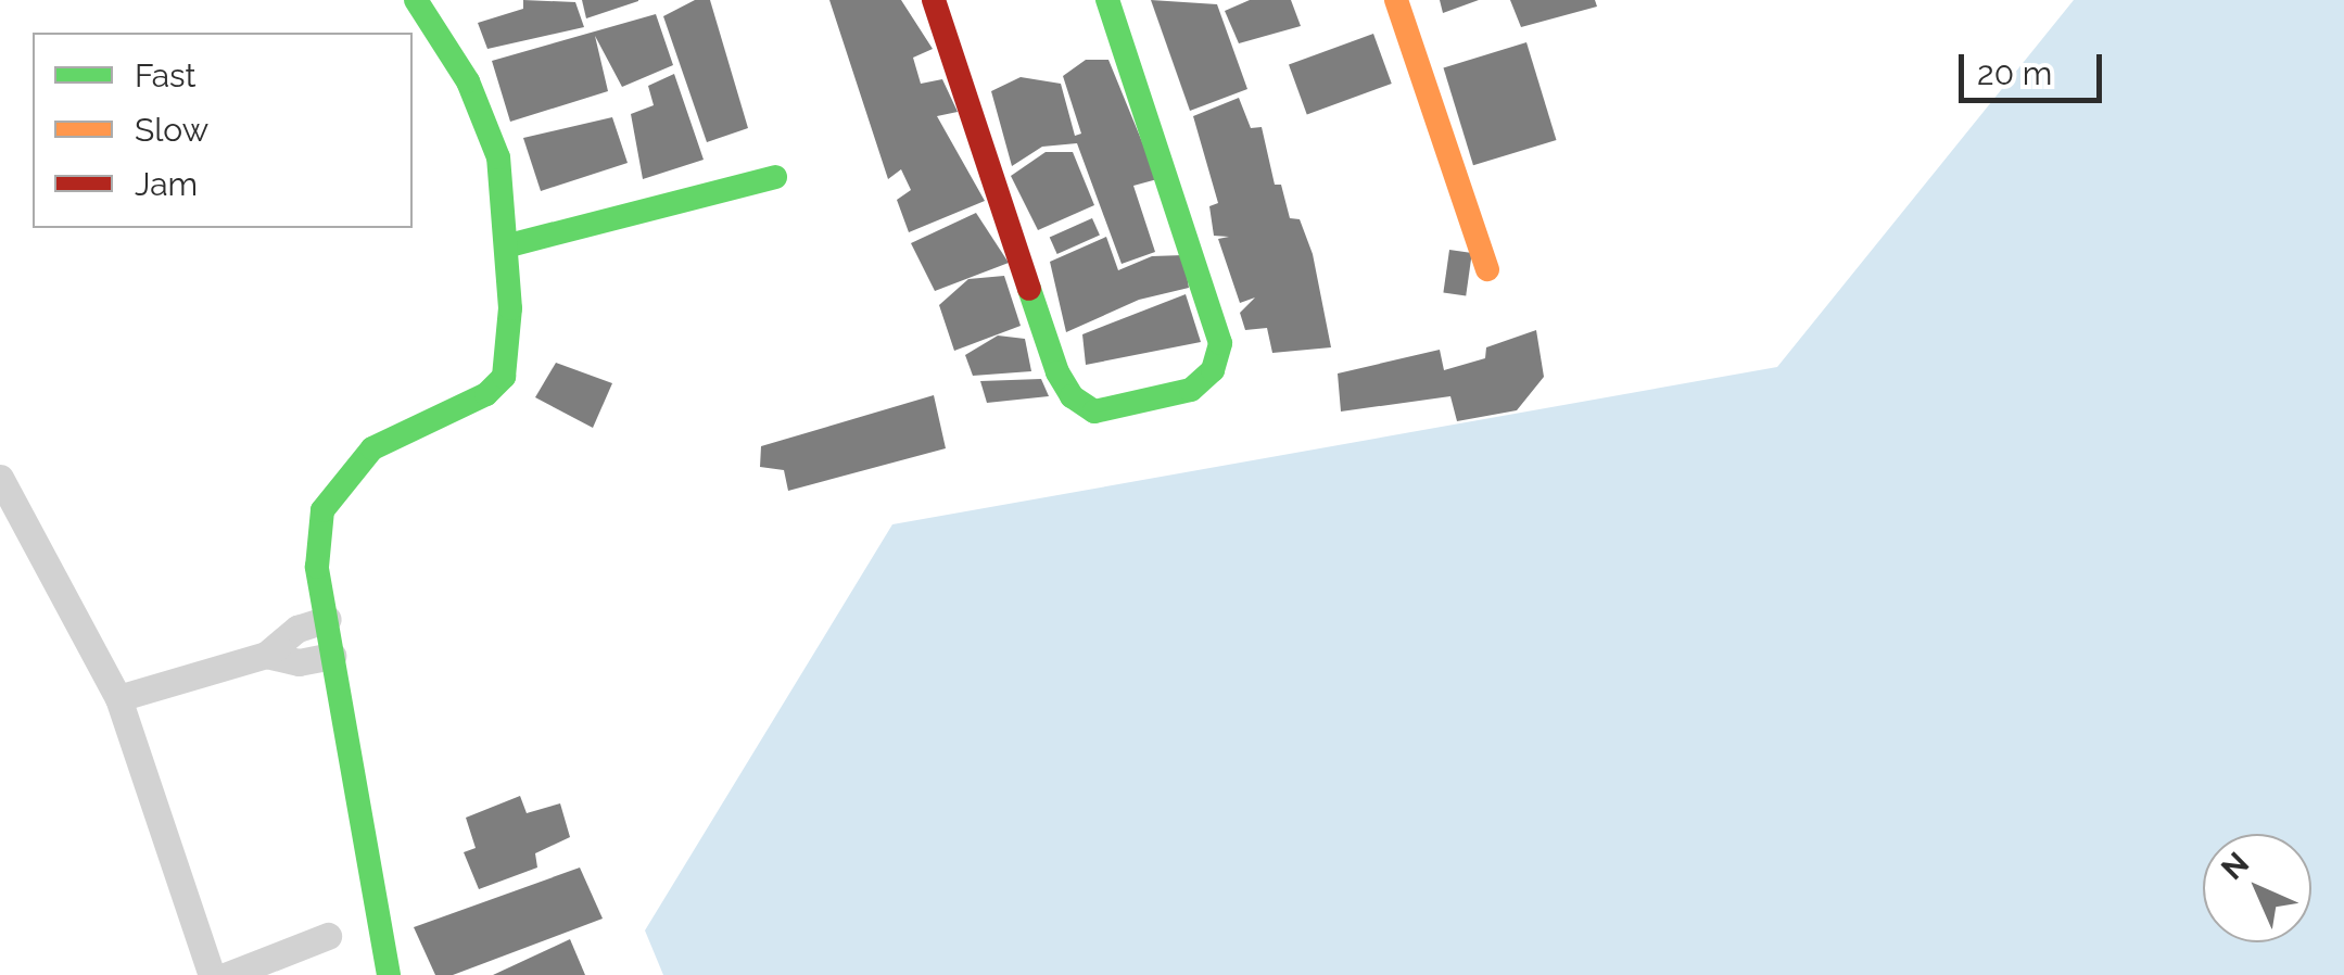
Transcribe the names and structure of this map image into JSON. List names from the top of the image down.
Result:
{
  "legend": ["Fast", "Slow", "Jam"],
  "scale_bar": "20 m",
  "north": "top left"
}
